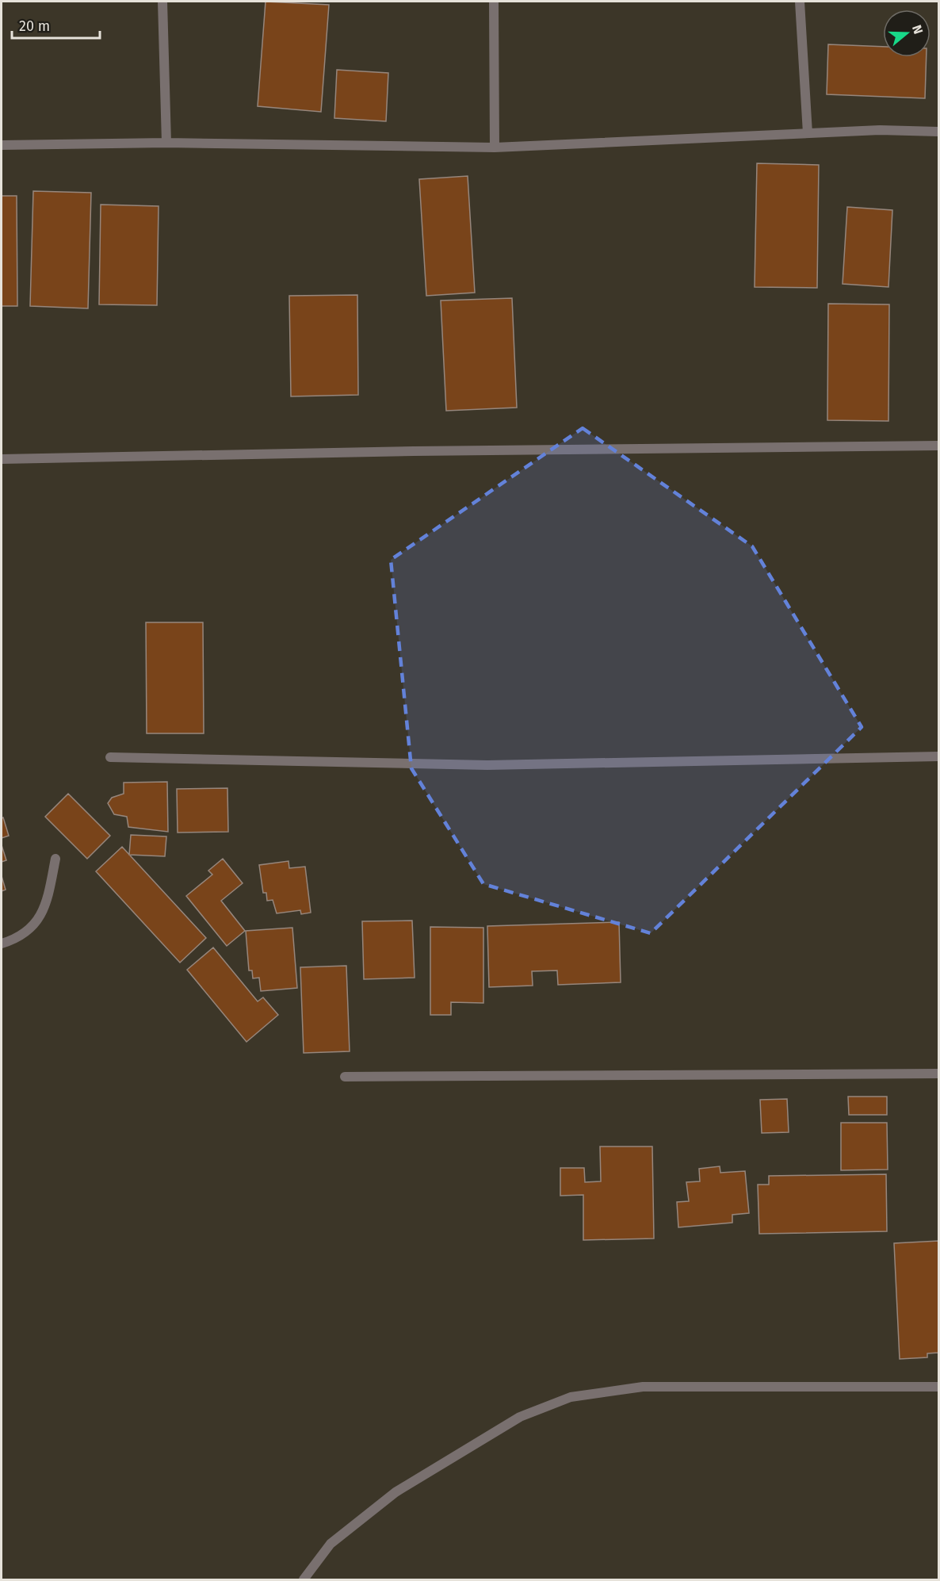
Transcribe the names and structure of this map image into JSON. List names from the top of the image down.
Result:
{
  "scale_bar": "20 m",
  "north": "right"
}
